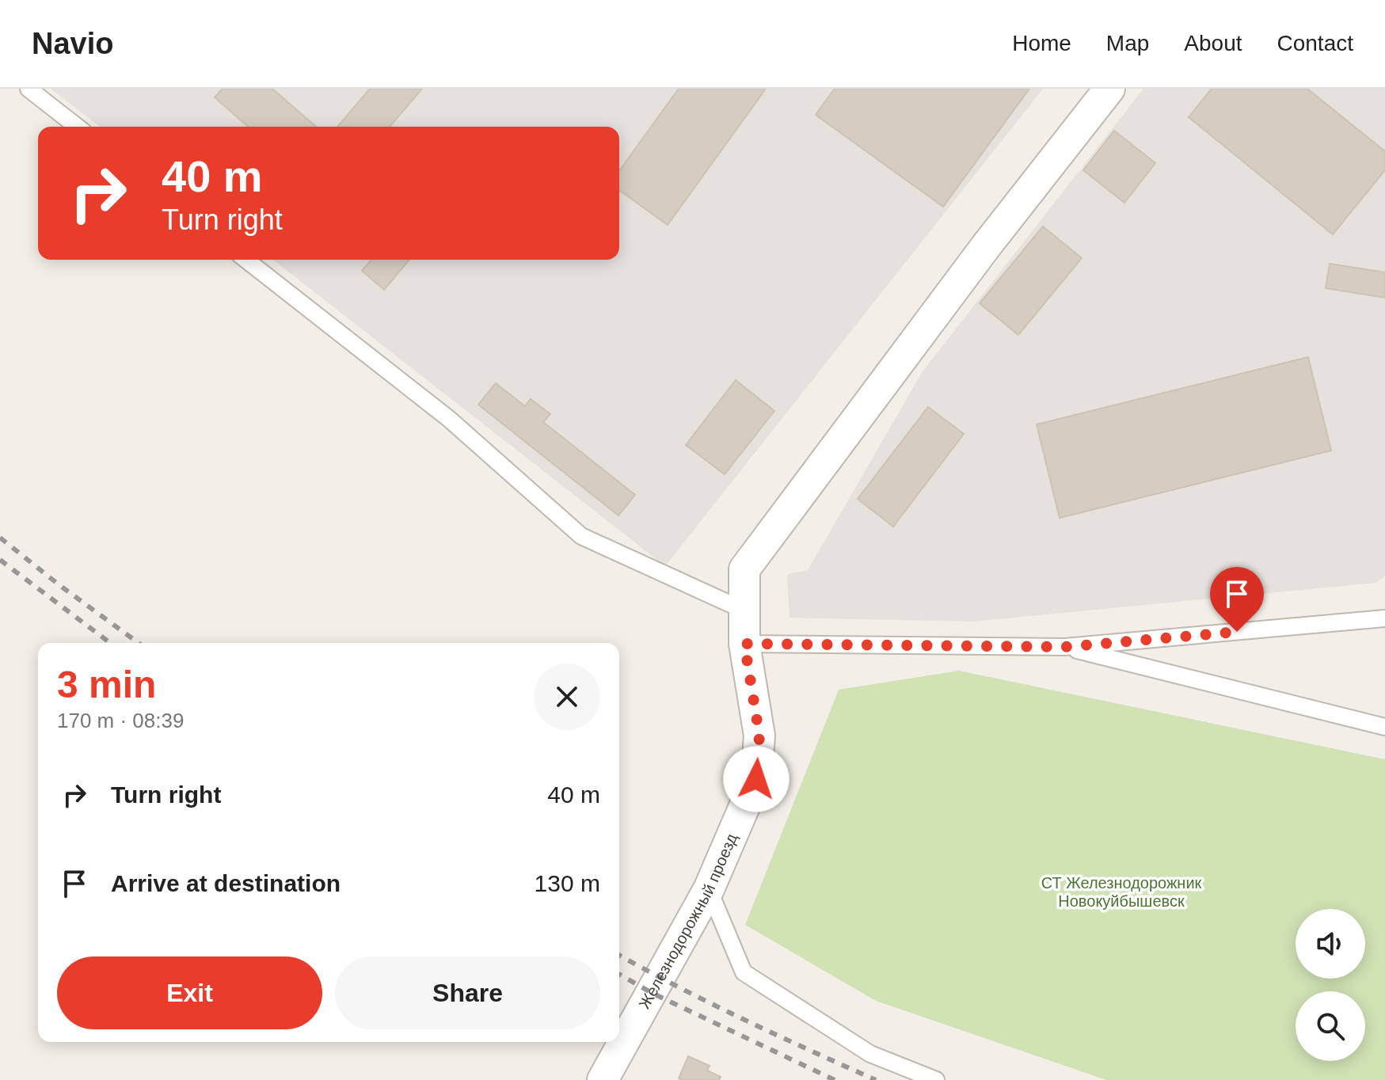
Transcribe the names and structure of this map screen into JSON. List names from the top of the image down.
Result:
{
  "streets": {
    "street": ["Железнодорожный проезд"]
  },
  "parks": ["СТ Железнодорожник Новокуйбышевск"],
  "page": {
    "header": "Navio",
    "nav": [
      "Home",
      "Map",
      "About",
      "Contact"
    ],
    "turn": ["40 m", "Turn right"],
    "heading": ["3 min", "170 m · 08:39"],
    "list": [
      {
        "name": "Turn right",
        "value": "40 m"
      },
      {
        "name": "Arrive at destination",
        "value": "130 m"
      }
    ],
    "buttons": ["Exit", "Share"]
  }
}
